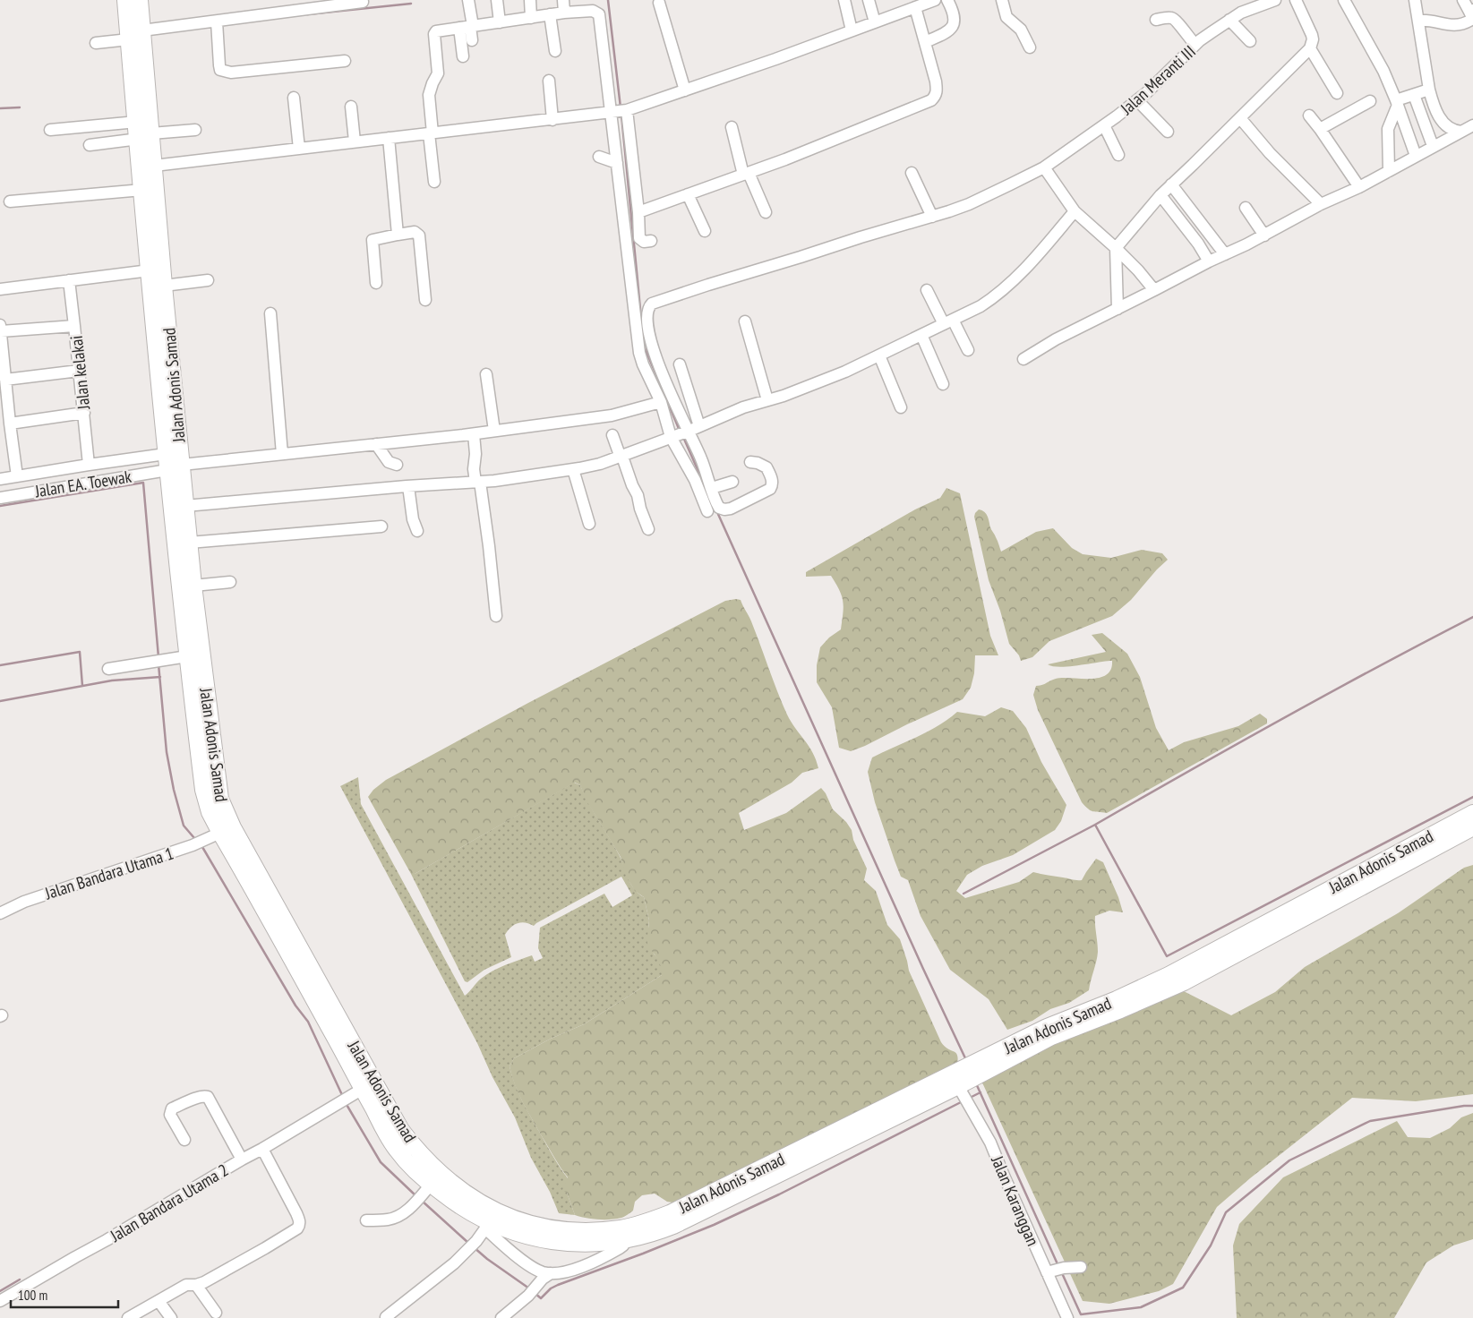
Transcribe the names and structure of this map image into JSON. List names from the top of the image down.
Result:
{
  "streets": {
    "highway": ["Jalan Adonis Samad"],
    "street": [
      "Jalan Meranti III",
      "Jalan kelakai",
      "Jalan EA. Toewak",
      "Jalan Bandara Utama 1",
      "Jalan Karanggan",
      "Jalan Bandara Utama 2"
    ]
  },
  "crossings": [
    ["Jalan Adonis Samad", "Jalan EA. Toewak"],
    ["Jalan Adonis Samad", "Jalan Karanggan"]
  ],
  "scale_bar": "100 m"
}
